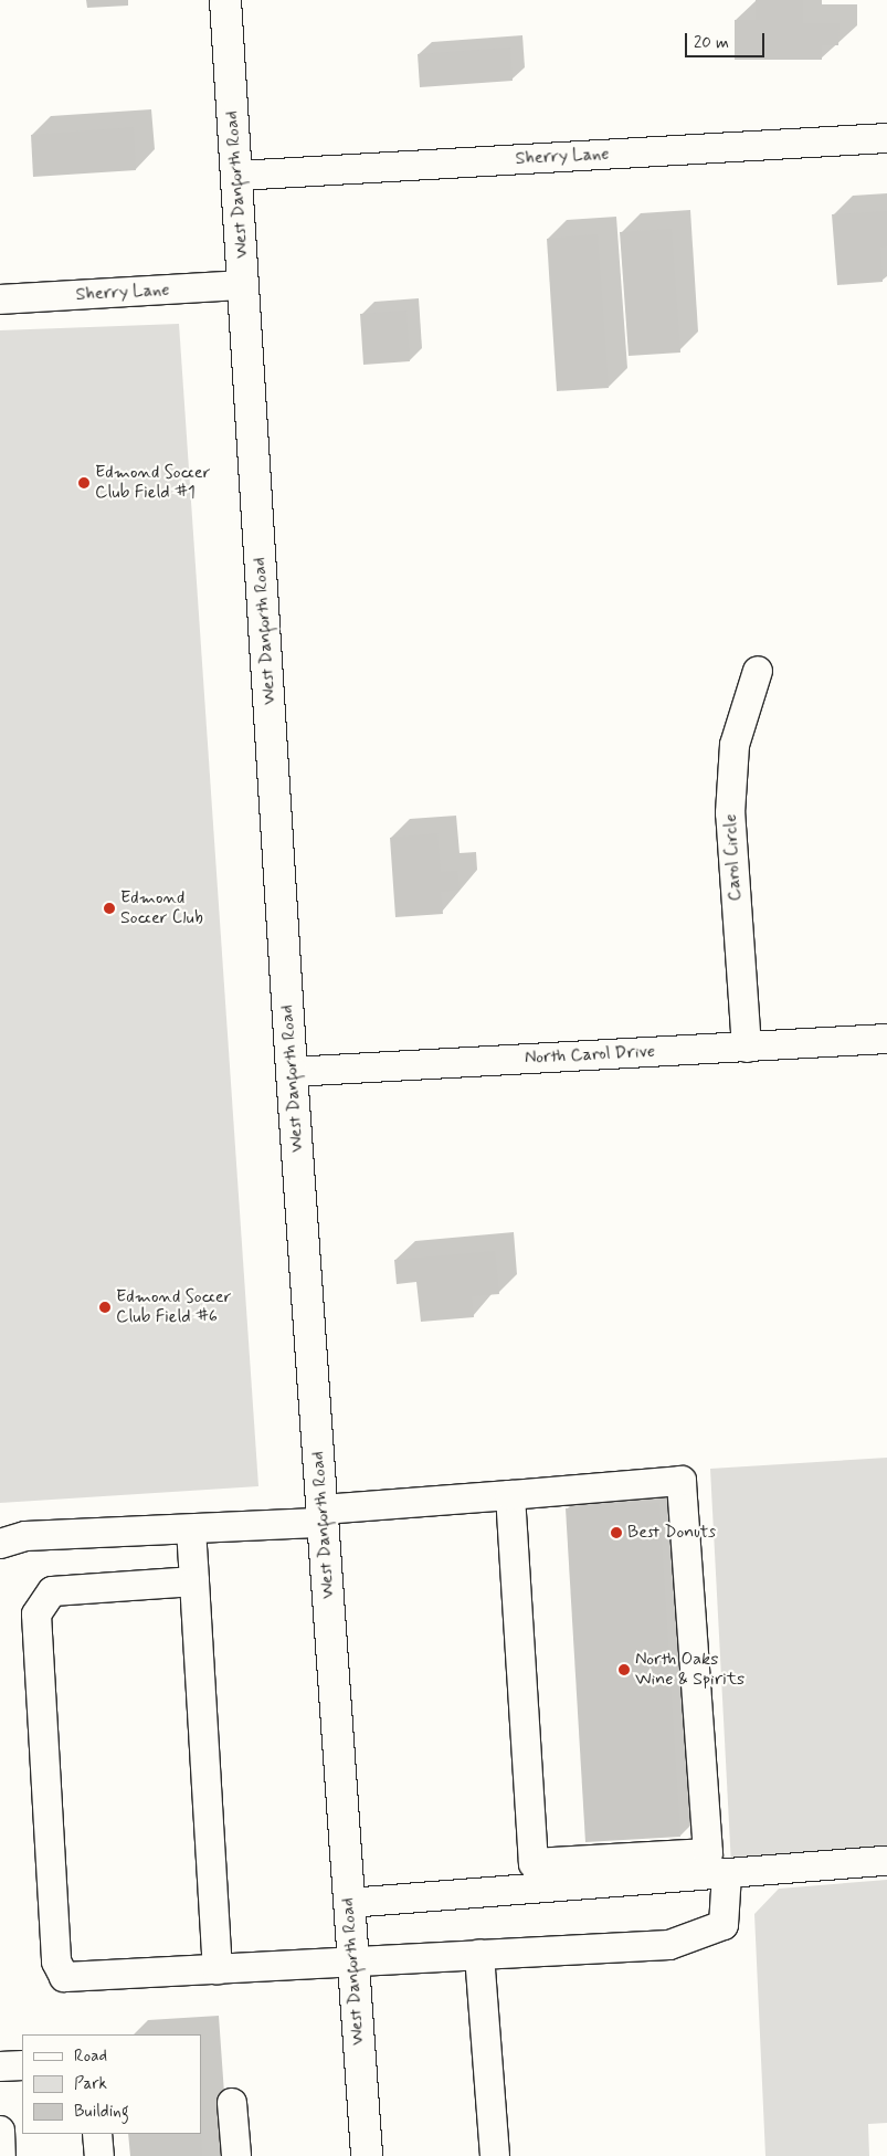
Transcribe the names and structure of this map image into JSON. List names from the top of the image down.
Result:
{
  "streets": {
    "main road": ["West Danforth Road"],
    "street": ["Sherry Lane", "Carol Circle", "North Carol Drive"]
  },
  "crossings": [
    ["Sherry Lane", "West Danforth Road"],
    ["West Danforth Road", "North Carol Drive"],
    ["Carol Circle", "North Carol Drive"]
  ],
  "places": [
    "Edmond Soccer Club Field #1",
    "Edmond Soccer Club",
    "Edmond Soccer Club Field #6",
    "Best Donuts",
    "North Oaks Wine & Spirits"
  ],
  "legend": ["Road", "Park", "Building"],
  "scale_bar": "20 m"
}
